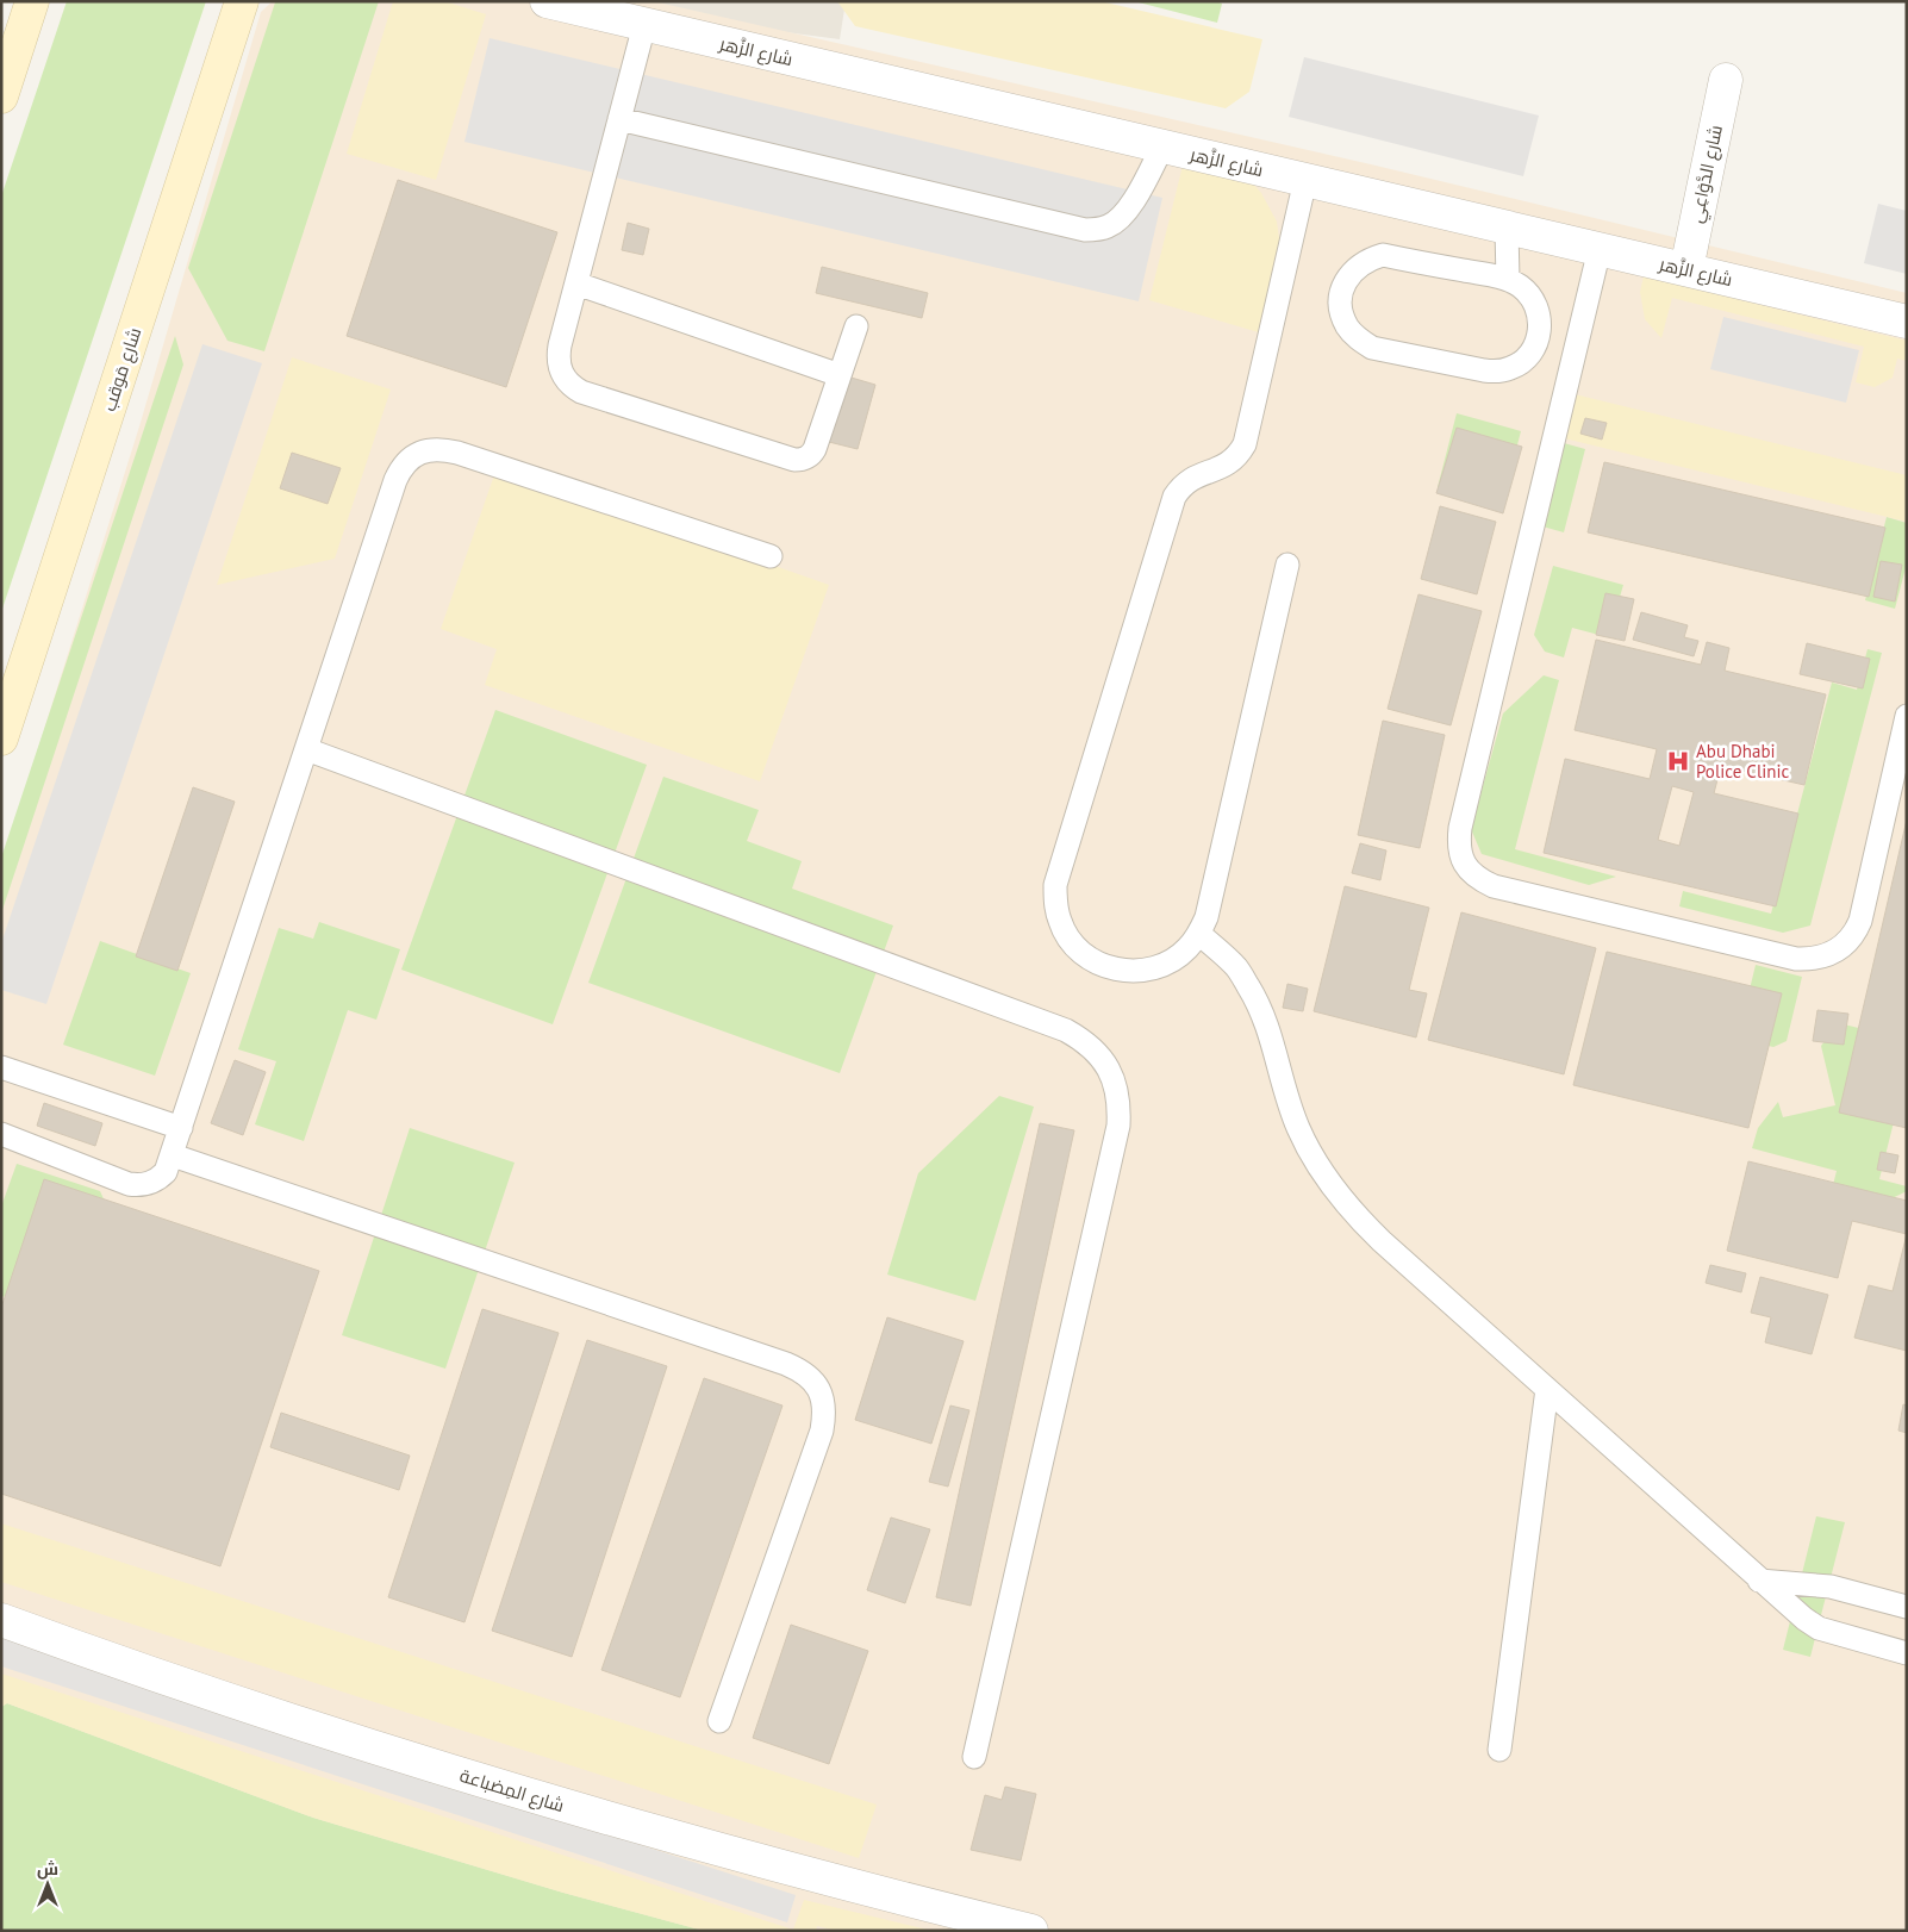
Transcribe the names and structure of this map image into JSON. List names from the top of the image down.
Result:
{
  "streets": {
    "main road": ["شارع مَوقب"],
    "street": ["شارع الزَّهر", "شارع الدَّوَاعِي", "شارع المِضباعة"]
  },
  "crossings": [
    ["شارع الزَّهر", "شارع الدَّوَاعِي"]
  ],
  "places": {
    "hospital": ["Abu Dhabi Police Clinic"]
  },
  "north": "top"
}
